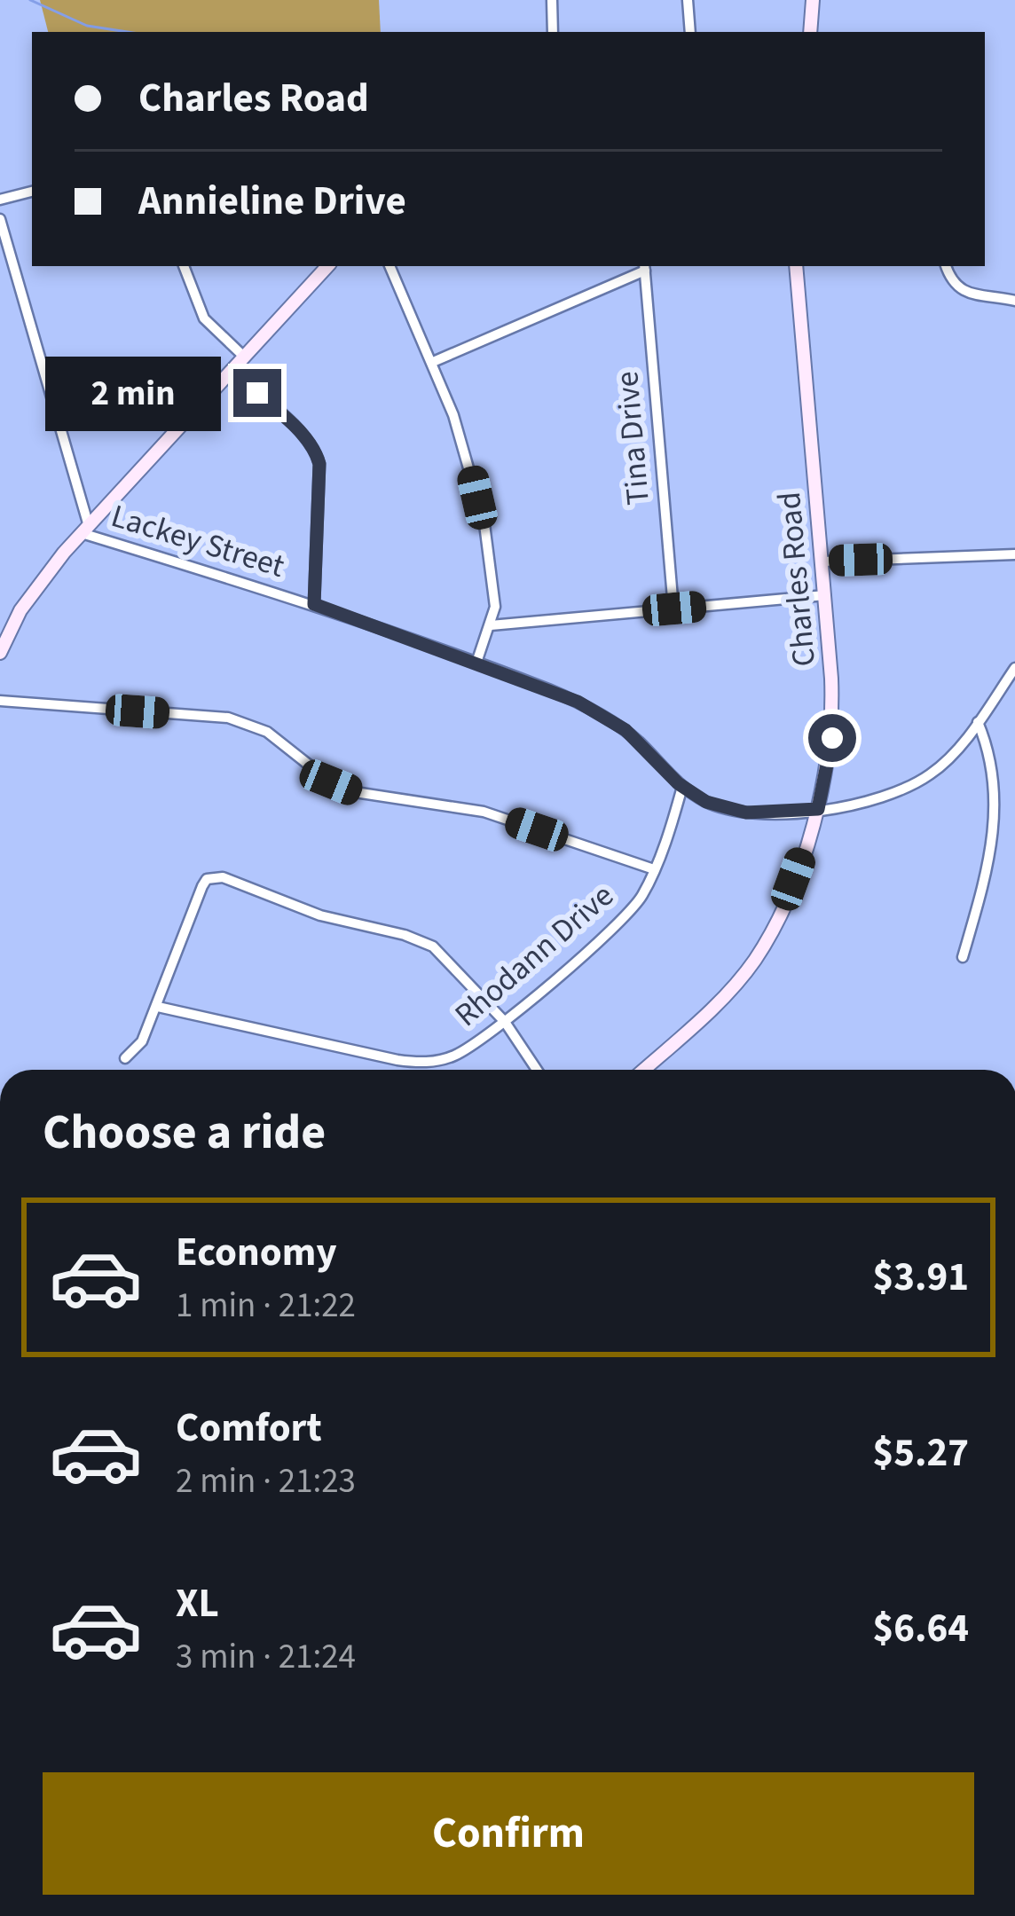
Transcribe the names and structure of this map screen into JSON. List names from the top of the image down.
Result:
{
  "streets": {
    "street": [
      "Tina Drive",
      "Lackey Street",
      "Charles Road",
      "Rhodann Drive"
    ]
  },
  "crossings": [
    ["Lackey Street", "Charles Road"],
    ["Lackey Street", "Rhodann Drive"]
  ],
  "page": {
    "banner": ["Charles Road", "Annieline Drive"],
    "bubble": "2 min",
    "heading": "Choose a ride",
    "list": [
      {
        "name": "Economy",
        "note": "1 min · 21:22",
        "value": "$3.91"
      },
      {
        "name": "Comfort",
        "note": "2 min · 21:23",
        "value": "$5.27"
      },
      {
        "name": "XL",
        "note": "3 min · 21:24",
        "value": "$6.64"
      }
    ],
    "buttons": "Confirm"
  }
}
